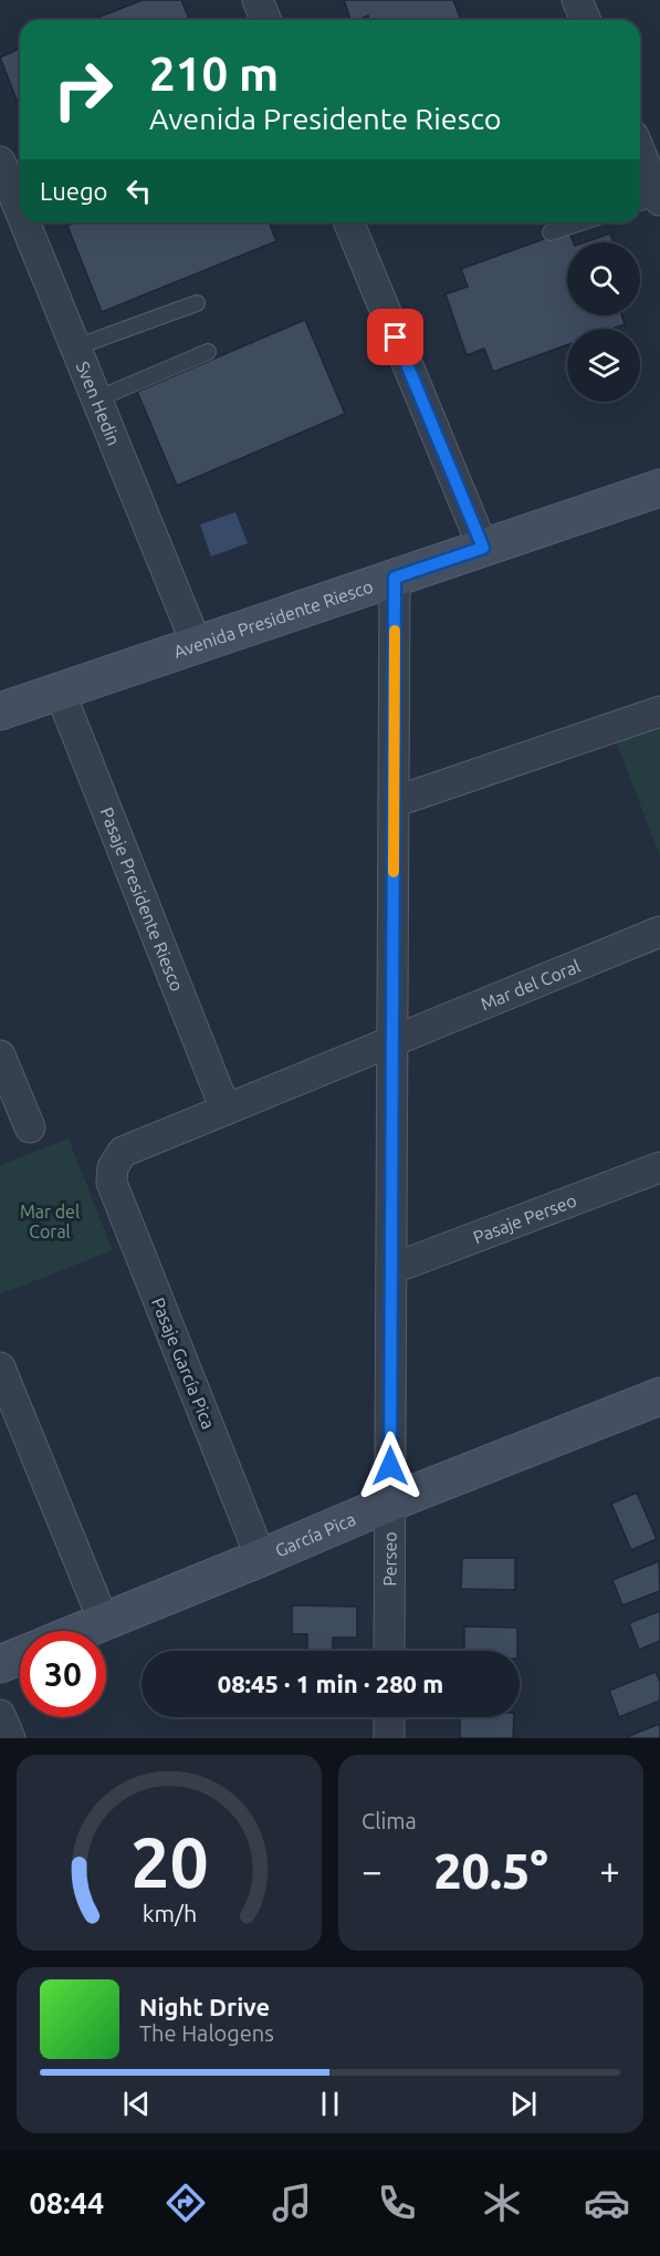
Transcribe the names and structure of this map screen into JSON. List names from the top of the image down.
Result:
{
  "streets": {
    "street": [
      "Sven Hedin",
      "Avenida Presidente Riesco",
      "Pasaje Presidente Riesco",
      "Mar del Coral",
      "Pasaje Perseo",
      "Pasaje García Pica",
      "García Pica",
      "Perseo"
    ]
  },
  "crossings": [
    ["Sven Hedin", "Avenida Presidente Riesco"],
    ["Avenida Presidente Riesco", "Pasaje Presidente Riesco"],
    ["Avenida Presidente Riesco", "Perseo"],
    ["Pasaje Presidente Riesco", "Mar del Coral"],
    ["Mar del Coral", "Pasaje García Pica"],
    ["Mar del Coral", "Perseo"],
    ["Pasaje Perseo", "Perseo"],
    ["Pasaje García Pica", "García Pica"],
    ["García Pica", "Perseo"]
  ],
  "parks": ["Mar del Coral"],
  "page": {
    "turn": ["210 m", "Avenida Presidente Riesco"],
    "then": "Luego",
    "limit": "30",
    "trip": "08:45 · 1 min · 280 m",
    "tile": "Clima",
    "heat": ["−", "20.5°", "+"],
    "song": ["Night Drive", "The Halogens"],
    "tabs": "08:44",
    "gauge": ["20", "km/h"]
  }
}
